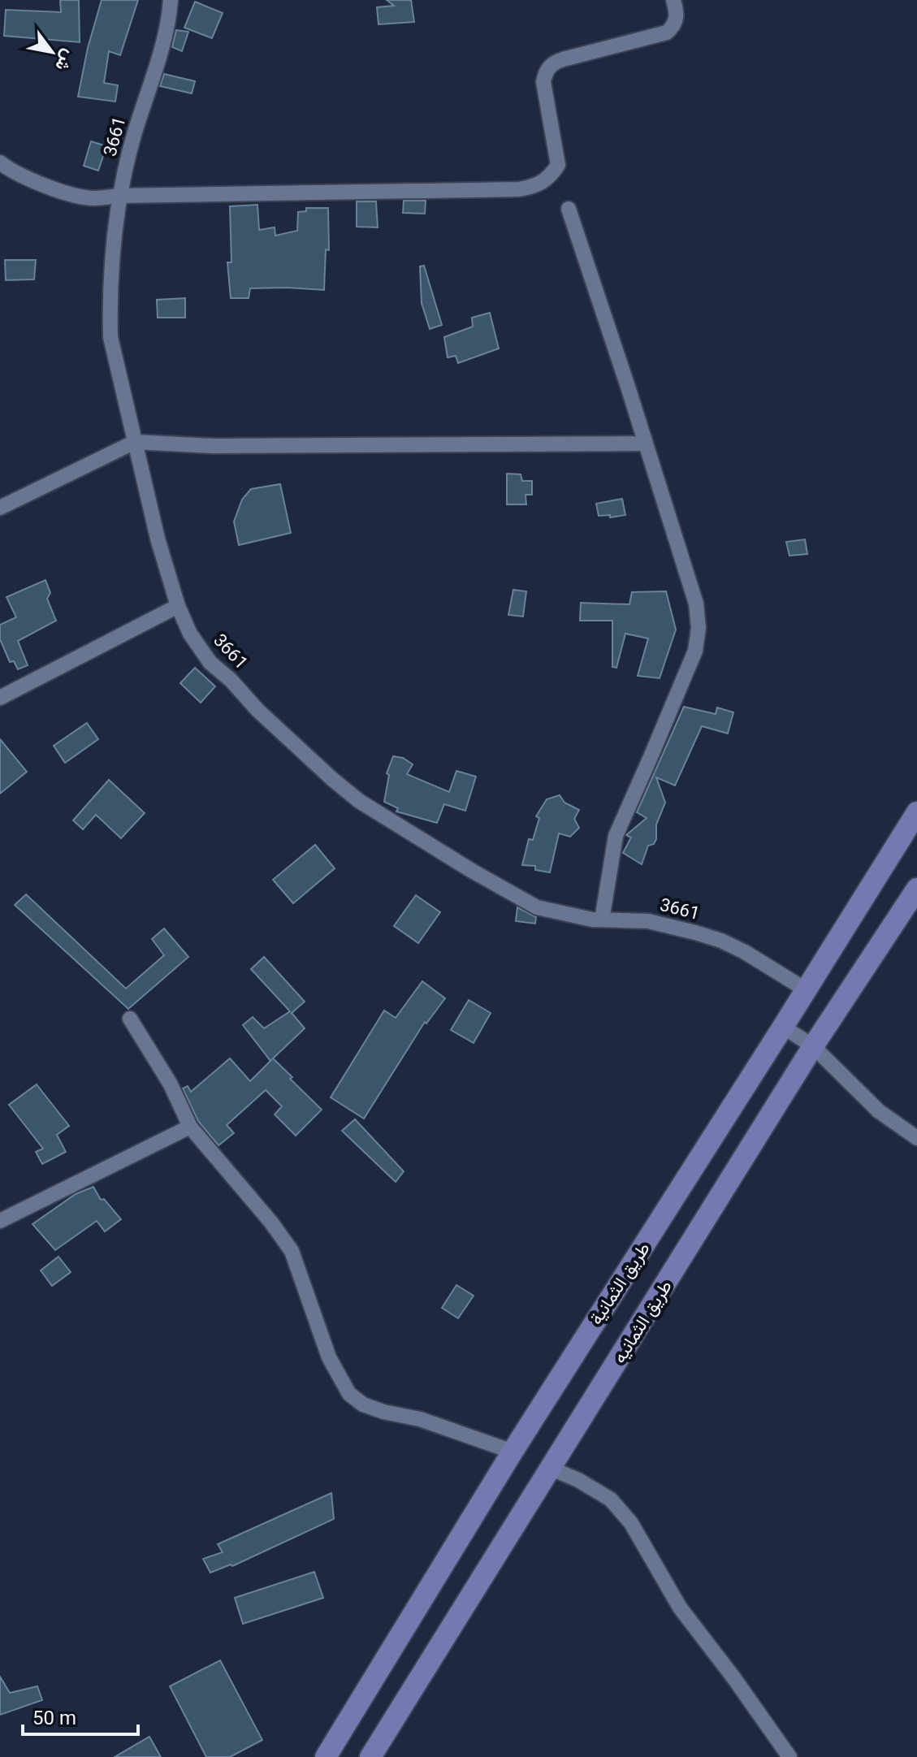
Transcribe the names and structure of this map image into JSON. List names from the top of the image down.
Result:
{
  "streets": {
    "street": ["3661", "طريق الثمانية", "طريق الثمانيه"]
  },
  "crossings": [
    ["3661", "طريق الثمانية"]
  ],
  "scale_bar": "50 m",
  "north": "bottom right"
}
